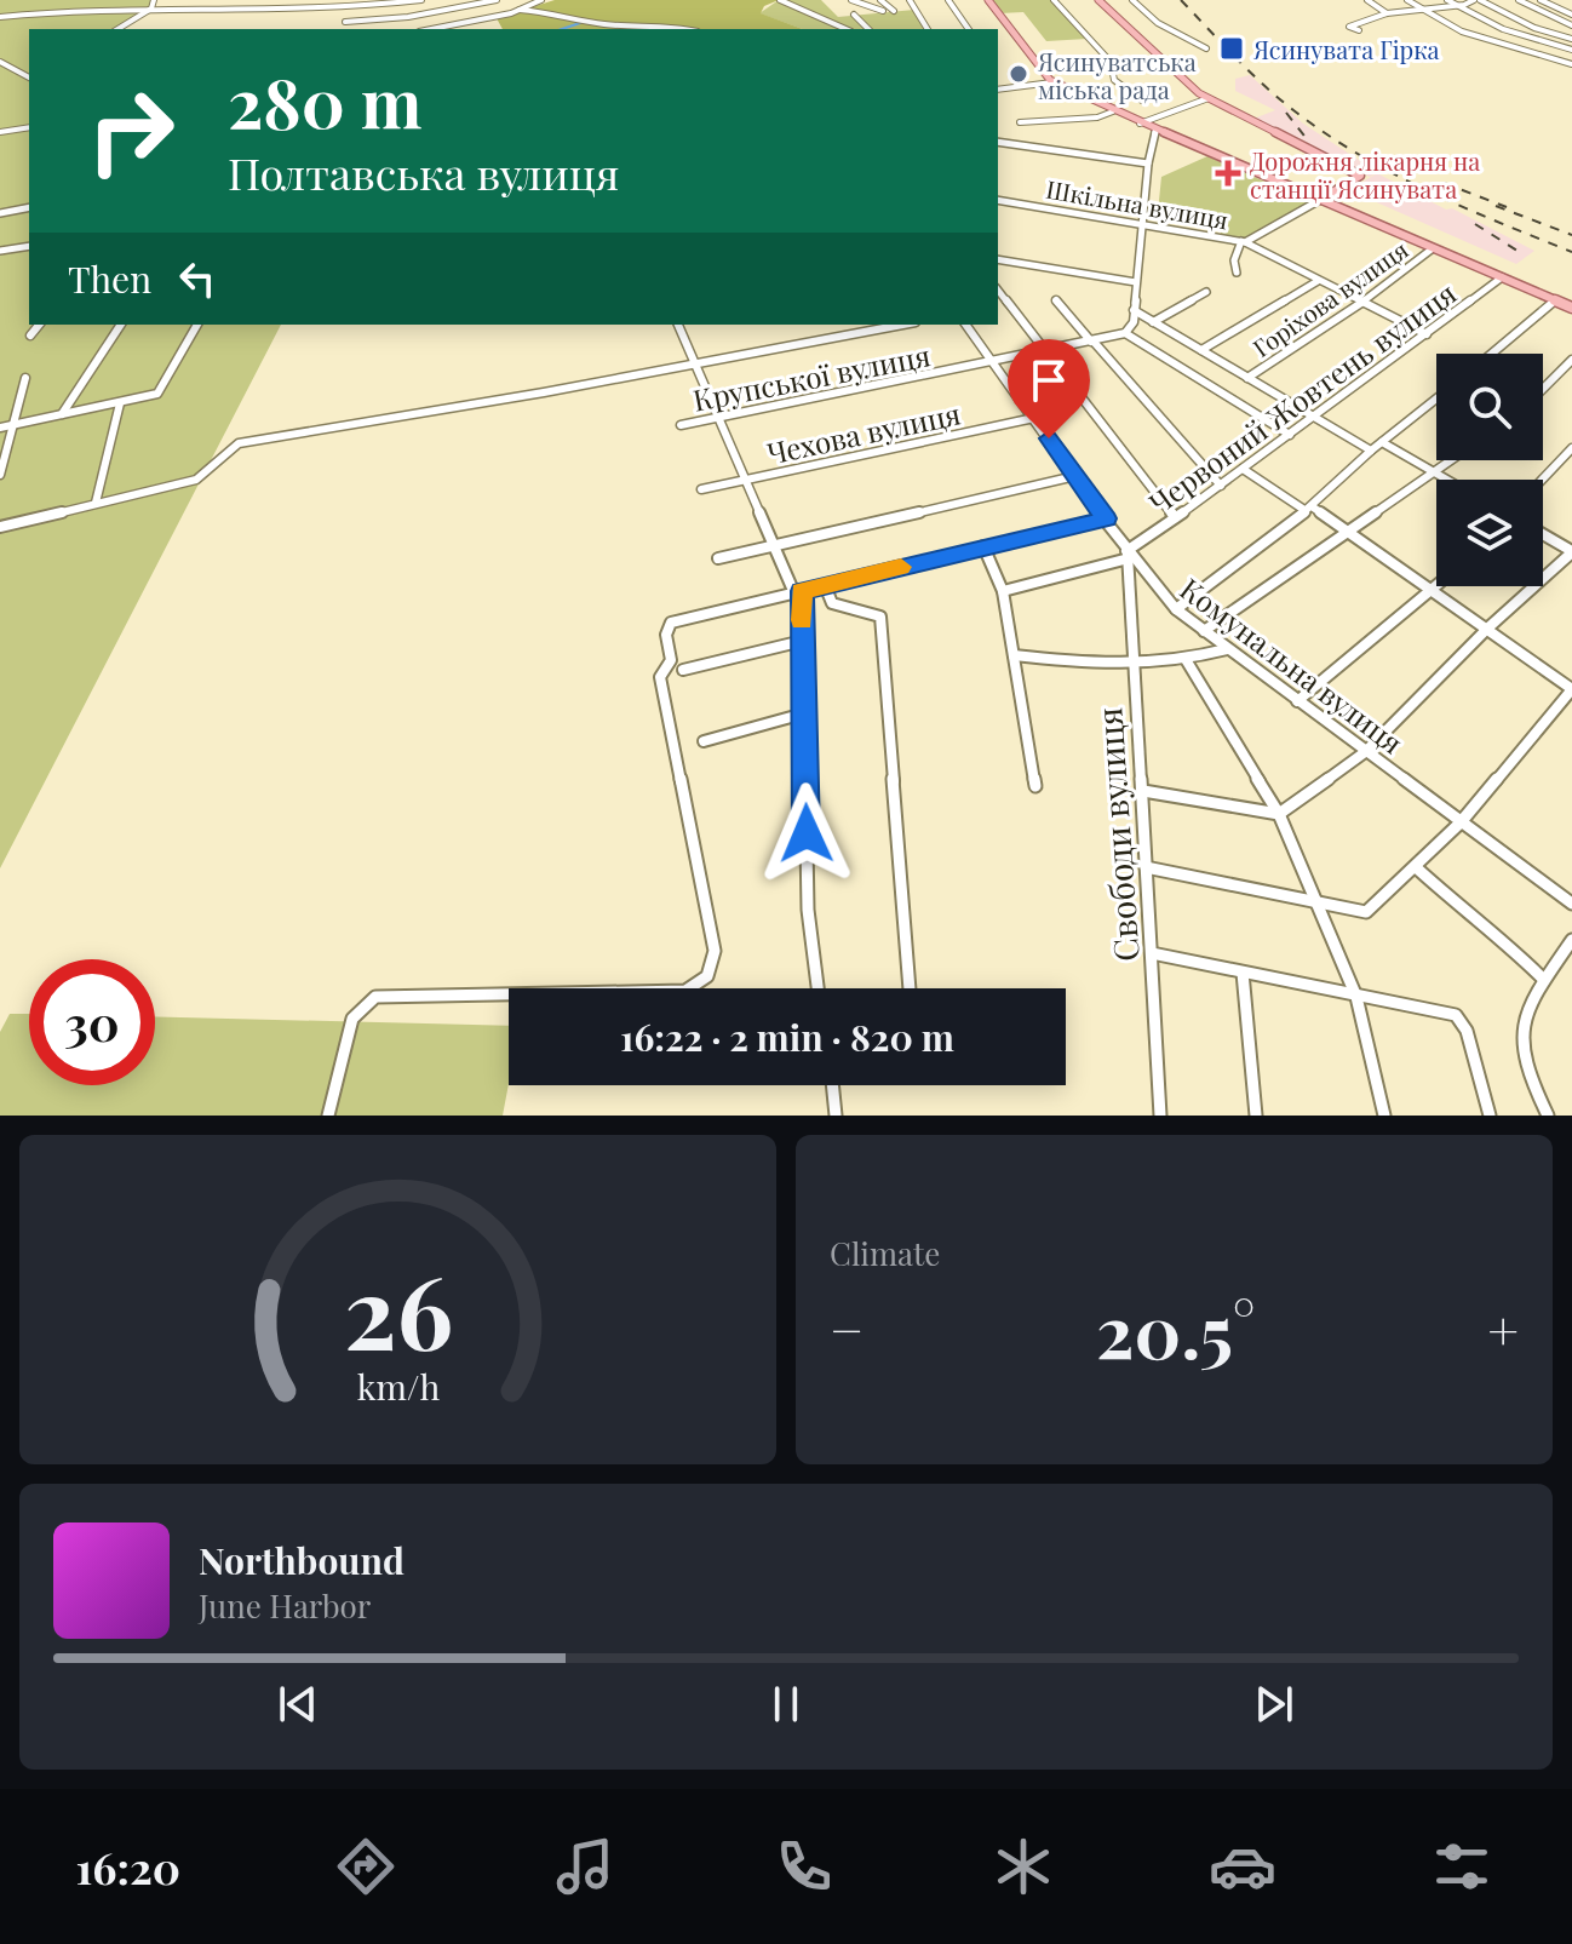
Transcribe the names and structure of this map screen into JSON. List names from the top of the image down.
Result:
{
  "streets": {
    "street": [
      "Шкільна вулиця",
      "Горіхова вулиця",
      "Крупської вулиця",
      "Червоний Жовтень вулиця",
      "Чехова вулиця",
      "Комунальна вулиця",
      "Свободи вулиця"
    ]
  },
  "crossings": [
    ["Крупської вулиця", "Комунальна вулиця"],
    ["Червоний Жовтень вулиця", "Комунальна вулиця"],
    ["Червоний Жовтень вулиця", "Свободи вулиця"],
    ["Чехова вулиця", "Комунальна вулиця"],
    ["Комунальна вулиця", "Свободи вулиця"]
  ],
  "places": {
    "transit": ["Ясинувата Гірка"],
    "other": ["Ясинуватська міська рада"],
    "health": ["Дорожня лікарня на станції Ясинувата"]
  },
  "page": {
    "turn": ["280 m", "Полтавська вулиця"],
    "then": "Then",
    "limit": "30",
    "trip": "16:22 · 2 min · 820 m",
    "tile": "Climate",
    "heat": ["−", "20.5°", "+"],
    "song": ["Northbound", "June Harbor"],
    "tabs": "16:20",
    "gauge": ["26", "km/h"]
  }
}
